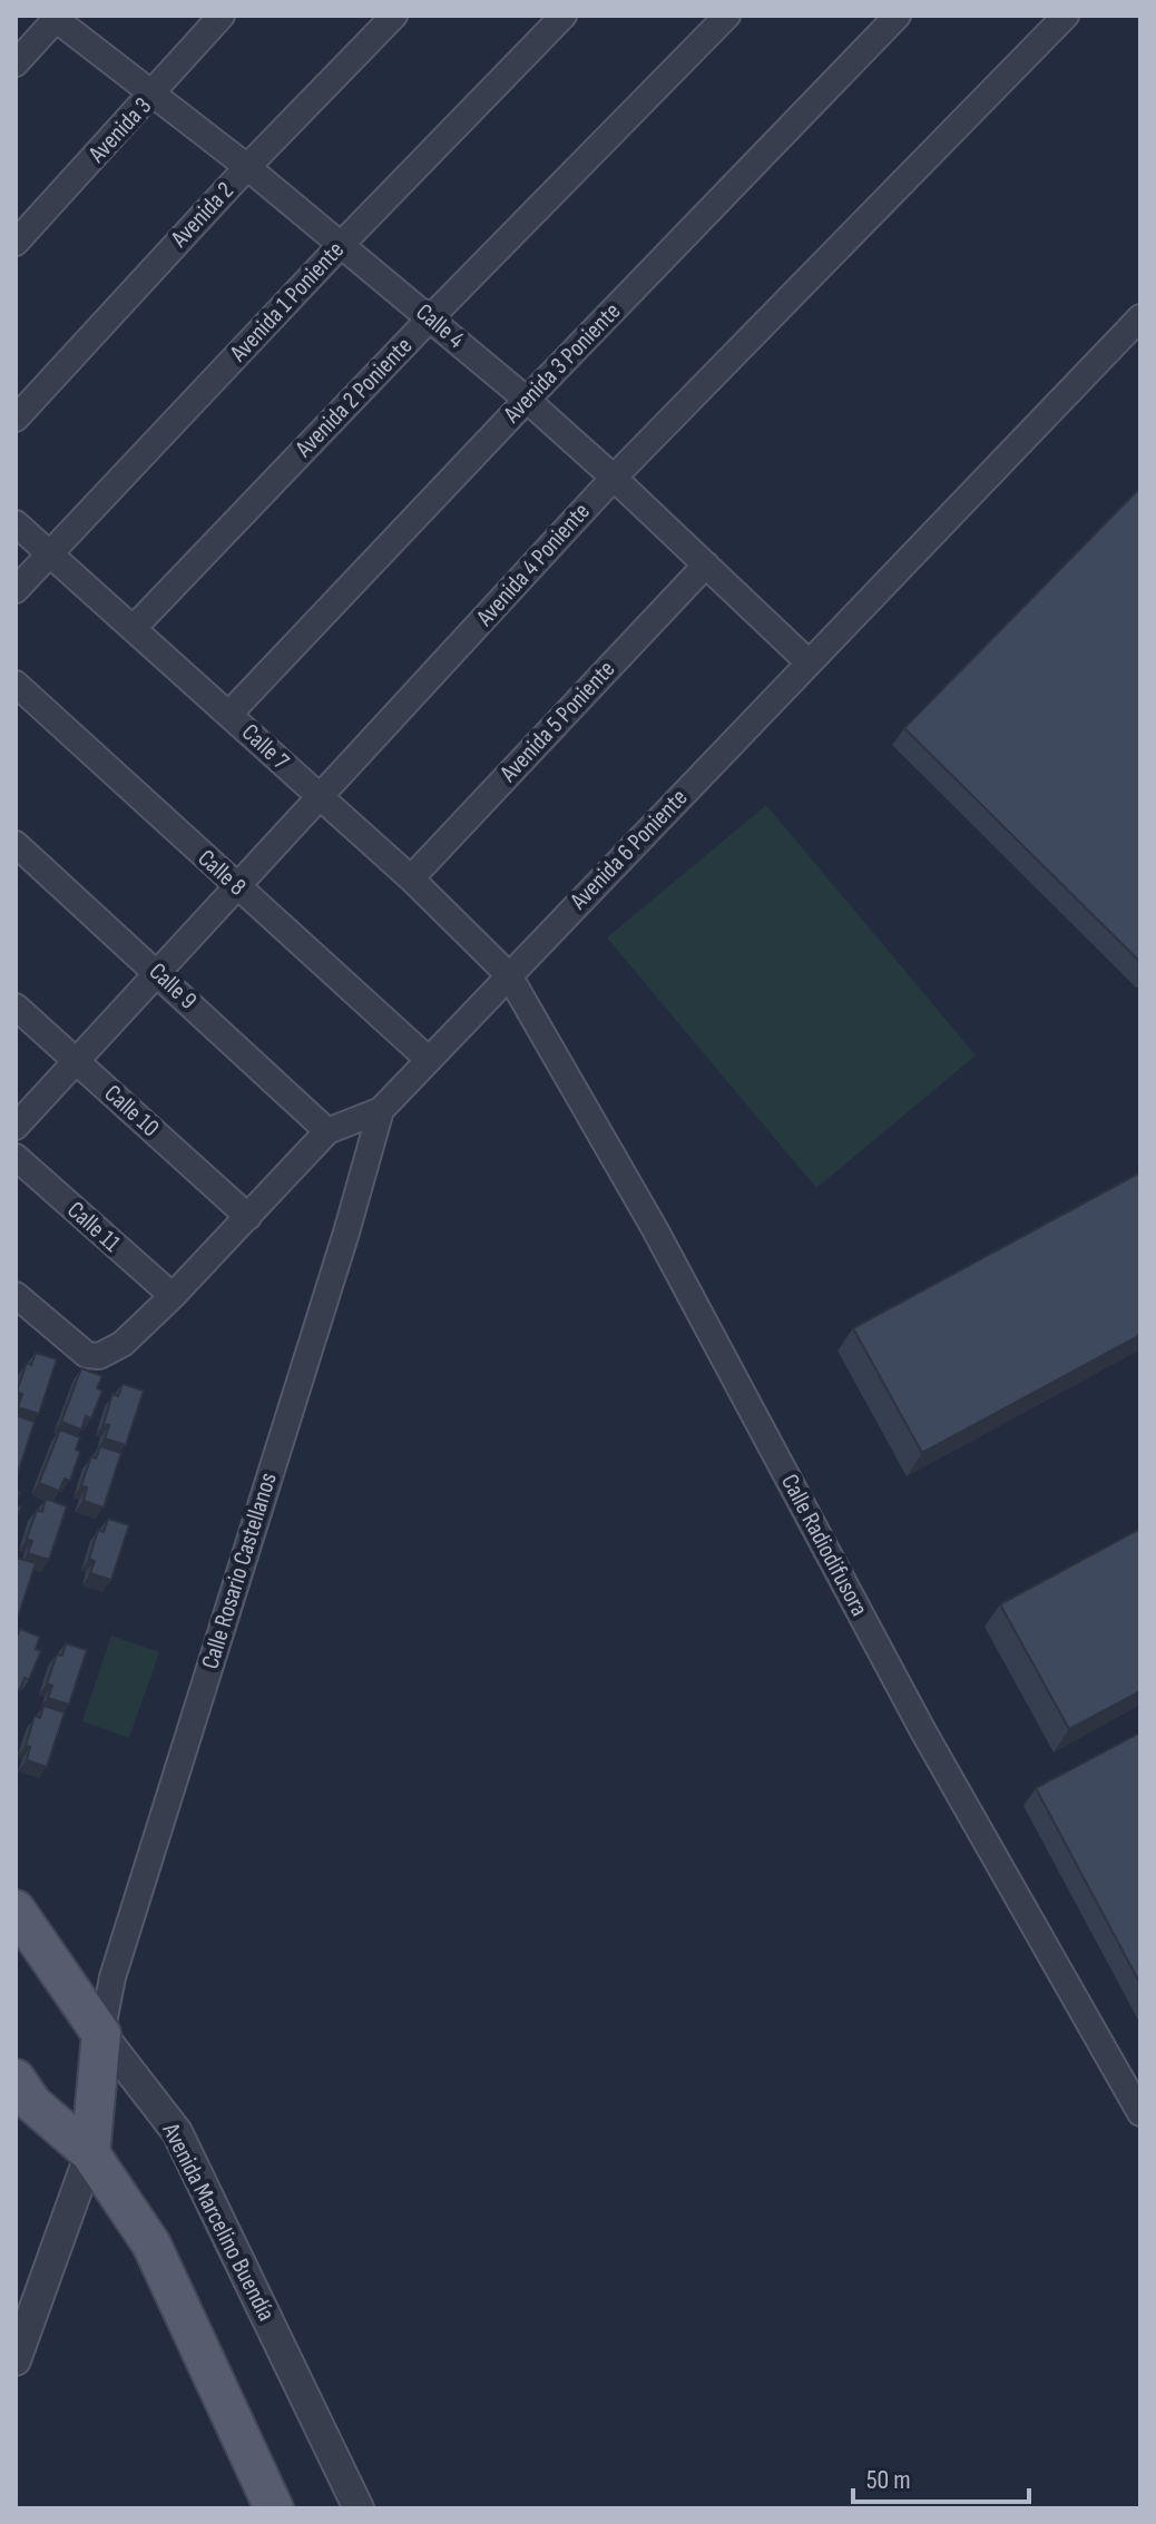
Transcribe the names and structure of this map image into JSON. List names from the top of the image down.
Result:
{
  "streets": {
    "main road": ["Avenida Marcelino Buendía"],
    "street": [
      "Avenida 3",
      "Avenida 2",
      "Avenida 1 Poniente",
      "Calle 4",
      "Avenida 3 Poniente",
      "Avenida 2 Poniente",
      "Avenida 4 Poniente",
      "Avenida 5 Poniente",
      "Calle 7",
      "Avenida 6 Poniente",
      "Calle 8",
      "Calle 9",
      "Calle 10",
      "Calle 11",
      "Calle Radiodifusora",
      "Calle Rosario Castellanos"
    ]
  },
  "crossings": [
    ["Avenida 3", "Calle 4"],
    ["Avenida 2", "Calle 4"],
    ["Avenida 1 Poniente", "Calle 4"],
    ["Avenida 1 Poniente", "Calle 7"],
    ["Calle 4", "Avenida 3 Poniente"],
    ["Calle 4", "Avenida 2 Poniente"],
    ["Calle 4", "Avenida 4 Poniente"],
    ["Calle 4", "Avenida 5 Poniente"],
    ["Calle 4", "Avenida 6 Poniente"],
    ["Avenida 3 Poniente", "Calle 7"],
    ["Avenida 2 Poniente", "Calle 7"],
    ["Avenida 4 Poniente", "Calle 7"],
    ["Avenida 4 Poniente", "Calle 8"],
    ["Avenida 4 Poniente", "Calle 9"],
    ["Avenida 4 Poniente", "Calle 10"],
    ["Avenida 5 Poniente", "Calle 7"],
    ["Calle 7", "Avenida 6 Poniente"],
    ["Calle 7", "Calle Radiodifusora"],
    ["Avenida 6 Poniente", "Calle 8"],
    ["Avenida 6 Poniente", "Calle 9"],
    ["Avenida 6 Poniente", "Calle 10"],
    ["Avenida 6 Poniente", "Calle 11"],
    ["Avenida 6 Poniente", "Calle Radiodifusora"],
    ["Avenida 6 Poniente", "Calle Rosario Castellanos"],
    ["Calle Rosario Castellanos", "Avenida Marcelino Buendía"]
  ],
  "scale_bar": "50 m"
}
